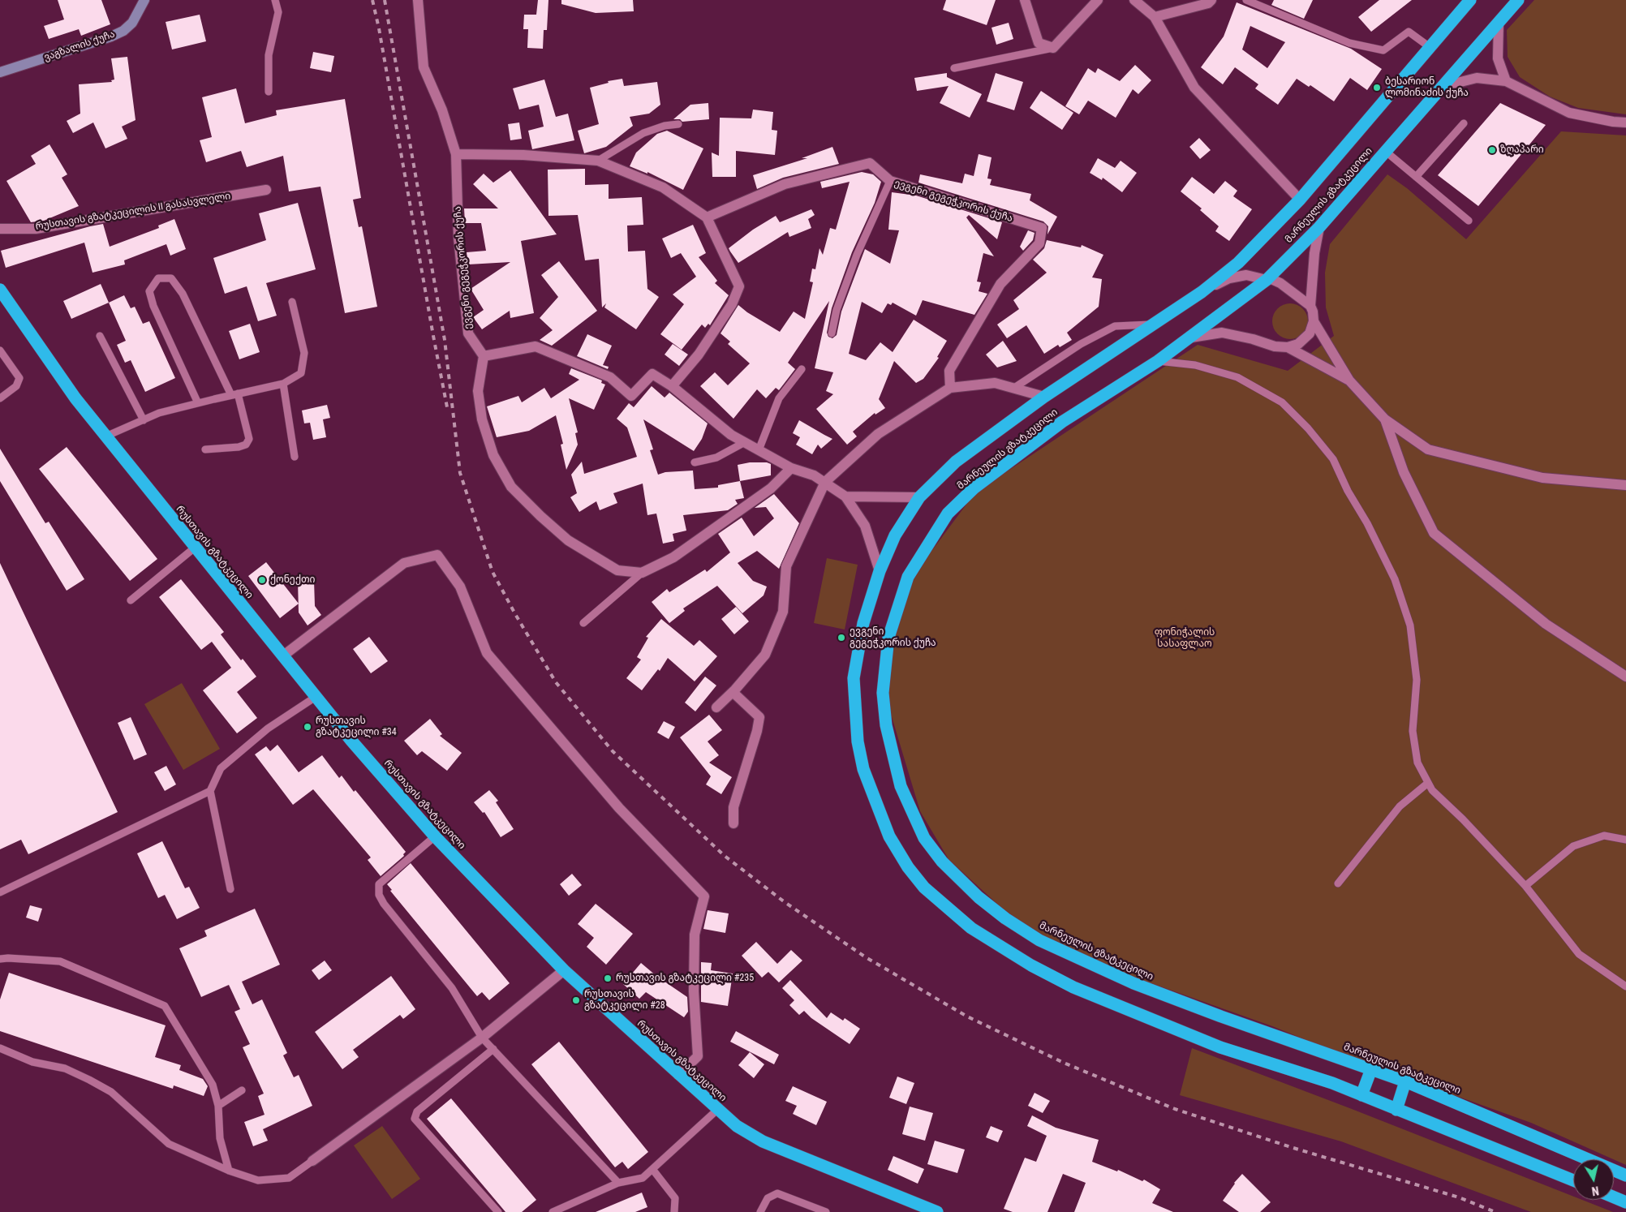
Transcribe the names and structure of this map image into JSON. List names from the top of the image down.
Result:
{
  "streets": {
    "highway": ["მარნეულის გზატკეცილი", "რუსთავის გზატკეცილი"],
    "street": ["ვაგზალის ქუჩა", "ევგენი გეგეჭკორის ქუჩა", "რუსთავის გზატკეცილის II გასასვლელი"]
  },
  "parks": ["ფონიჭალის სასაფლაო"],
  "places": [
    "ბესარიონ ლომინაძის ქუჩა",
    "ზღაპარი",
    "ქონექთი",
    "ევგენი გეგეჭკორის ქუჩა",
    "რუსთავის გზატკეცილი #34",
    "რუსთავის გზატკეცილი #235",
    "რუსთავის გზატკეცილი #28"
  ],
  "north": "bottom"
}
